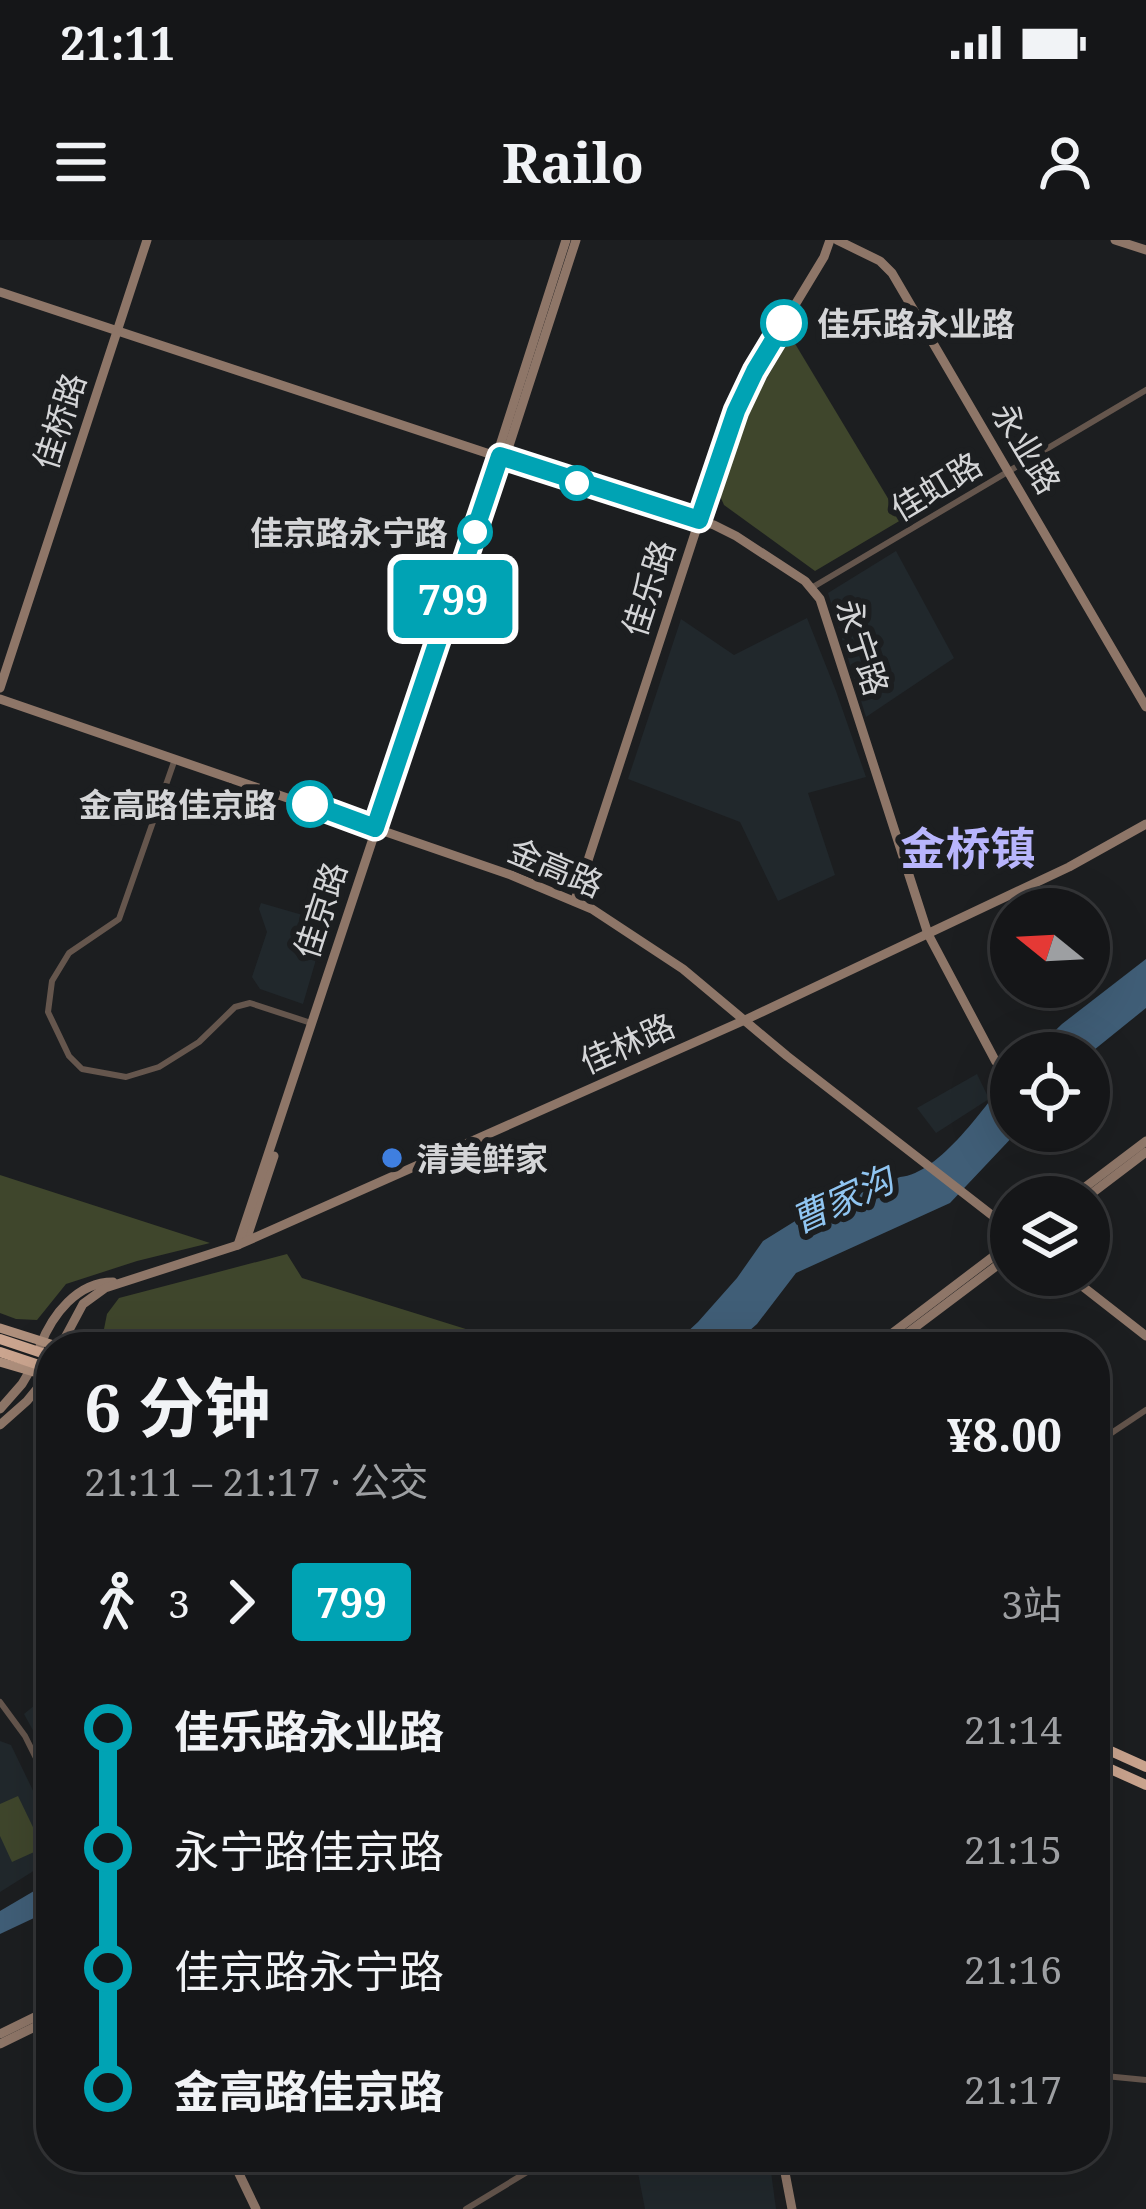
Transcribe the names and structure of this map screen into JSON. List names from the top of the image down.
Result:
{
  "streets": {
    "street": [
      "佳桥路",
      "永业路",
      "佳虹路",
      "佳乐路",
      "永宁路",
      "金高路",
      "佳京路",
      "佳林路"
    ]
  },
  "crossings": [
    ["佳桥路", "永宁路"],
    ["永业路", "佳虹路"],
    ["永业路", "佳乐路"],
    ["佳虹路", "永宁路"],
    ["佳乐路", "永宁路"],
    ["佳乐路", "金高路"],
    ["永宁路", "佳京路"],
    ["永宁路", "佳林路"],
    ["金高路", "佳京路"],
    ["金高路", "佳林路"],
    ["佳京路", "佳林路"]
  ],
  "districts": ["金桥镇"],
  "water": ["曹家沟"],
  "places": [
    "佳乐路永业路",
    "佳京路永宁路",
    "金高路佳京路",
    "清美鲜家"
  ],
  "lines": ["bus line 799"],
  "north": "left",
  "page": {
    "status": "21:11",
    "header": "Railo",
    "on_map": "799",
    "heading": ["6 分钟", "21:11 – 21:17 · 公交", "¥8.00"],
    "legs": ["3", "799", "3站"],
    "list": [
      {
        "name": "佳乐路永业路",
        "value": "21:14"
      },
      {
        "name": "永宁路佳京路",
        "value": "21:15"
      },
      {
        "name": "佳京路永宁路",
        "value": "21:16"
      },
      {
        "name": "金高路佳京路",
        "value": "21:17"
      }
    ]
  }
}
